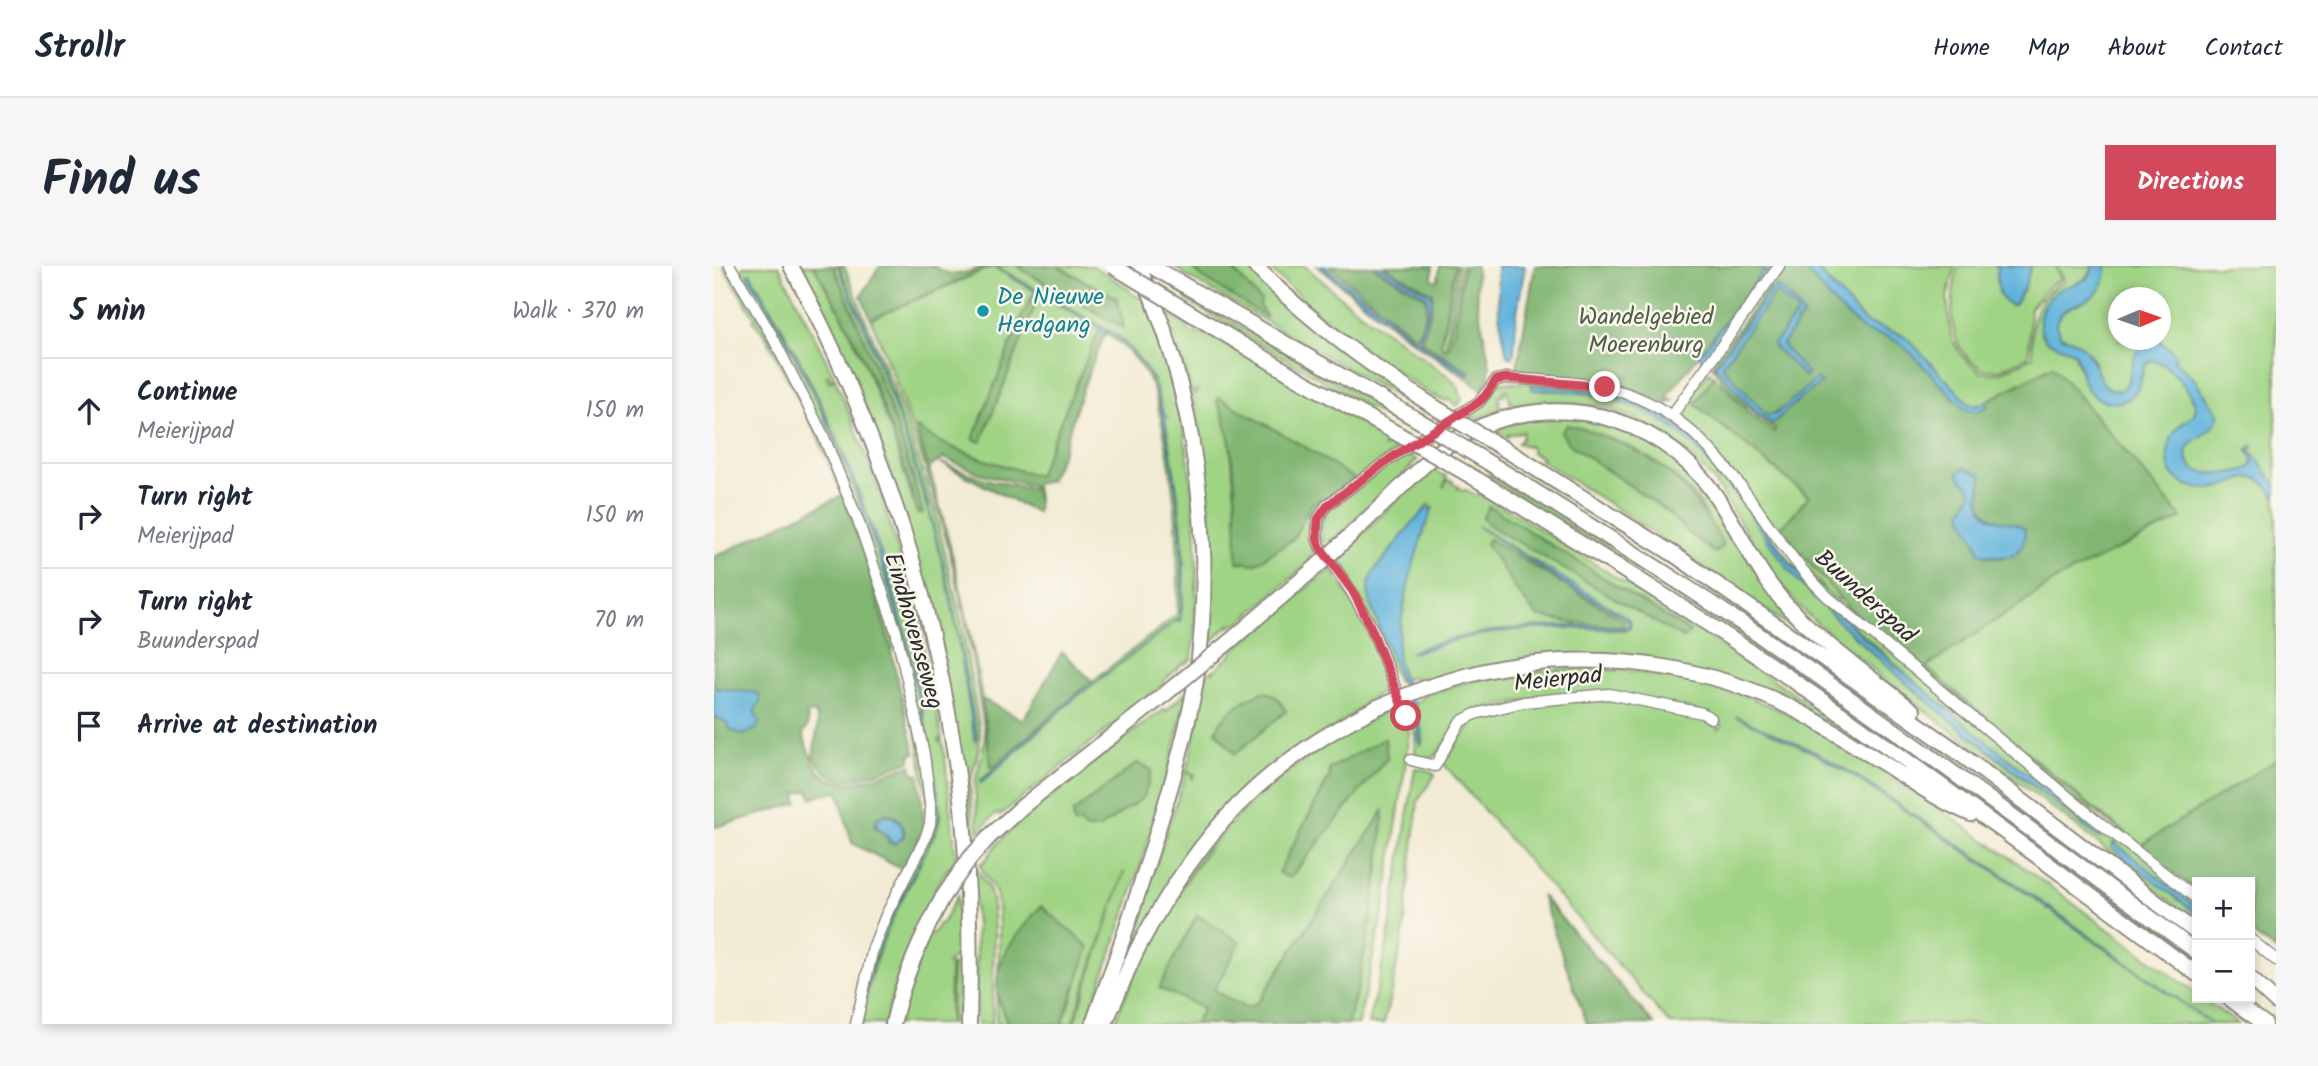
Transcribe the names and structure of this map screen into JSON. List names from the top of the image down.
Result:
{
  "streets": {
    "street": ["Buunderspad", "Eindhovenseweg", "Meierpad"]
  },
  "parks": ["Wandelgebied Moerenburg"],
  "places": ["De Nieuwe Herdgang"],
  "north": "right",
  "page": {
    "header": "Strollr",
    "nav": [
      "Home",
      "Map",
      "About",
      "Contact"
    ],
    "title": "Find us",
    "buttons": "Directions",
    "heading": ["5 min", "Walk · 370 m"],
    "list": [
      ["Continue", "Meierijpad", "150 m"],
      ["Turn right", "Meierijpad", "150 m"],
      ["Turn right", "Buunderspad", "70 m"],
      "Arrive at destination"
    ],
    "map_buttons": ["+", "−"]
  }
}
